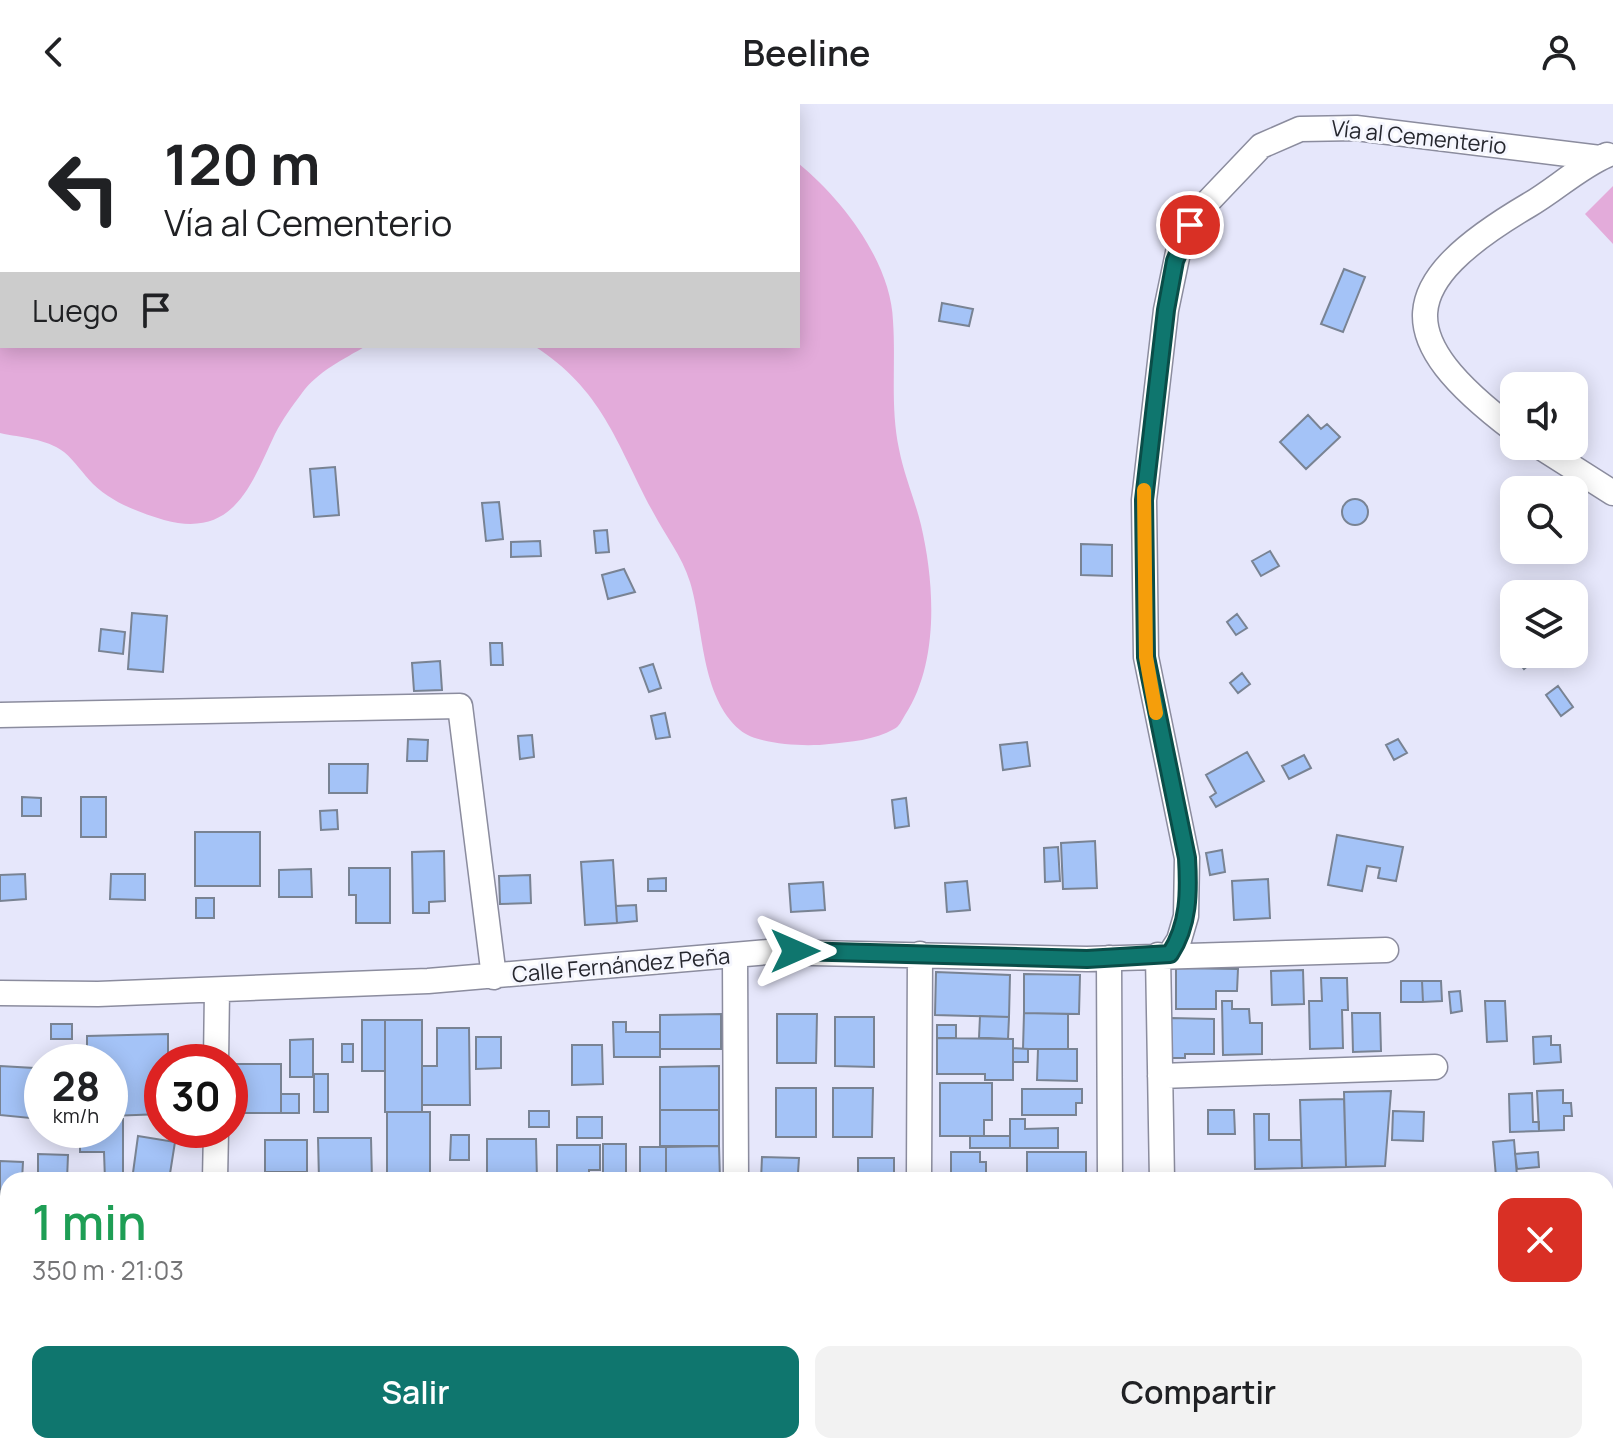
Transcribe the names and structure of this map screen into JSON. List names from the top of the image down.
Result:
{
  "streets": {
    "street": ["Vía al Cementerio", "Calle Fernández Peña"]
  },
  "crossings": [
    ["Vía al Cementerio", "Calle Fernández Peña"]
  ],
  "page": {
    "header": "Beeline",
    "turn": ["120 m", "Vía al Cementerio"],
    "then": "Luego",
    "speed": "28 km/h",
    "limit": "30",
    "heading": ["1 min", "350 m · 21:03"],
    "buttons": ["Salir", "Compartir"]
  }
}
